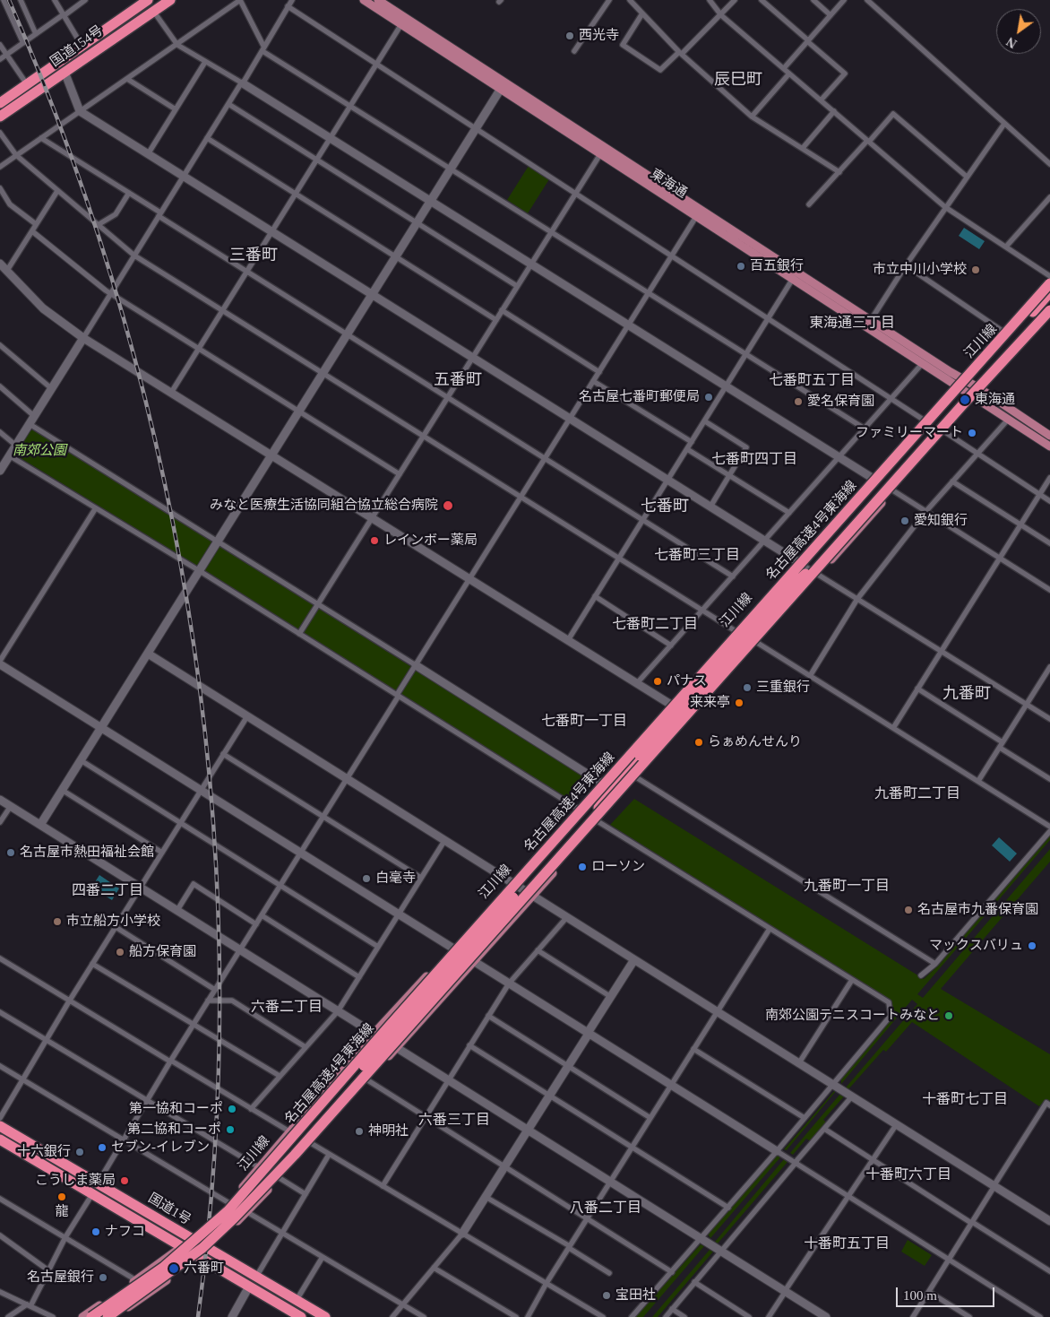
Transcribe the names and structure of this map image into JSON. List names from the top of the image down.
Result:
{
  "streets": {
    "highway": ["国道154号", "名古屋高速4号東海線", "国道1号"],
    "main road": ["東海通", "江川線"]
  },
  "crossings": [
    ["東海通", "江川線"],
    ["江川線", "名古屋高速4号東海線"],
    ["江川線", "国道1号"]
  ],
  "districts": [
    "辰巳町",
    "三番町",
    "東海通三丁目",
    "五番町",
    "七番町五丁目",
    "七番町四丁目",
    "七番町",
    "七番町三丁目",
    "七番町二丁目",
    "九番町",
    "七番町一丁目",
    "九番町二丁目",
    "九番町一丁目",
    "四番二丁目",
    "六番二丁目",
    "十番町七丁目",
    "六番三丁目",
    "十番町六丁目",
    "八番二丁目",
    "十番町五丁目"
  ],
  "parks": ["南郊公園"],
  "places": [
    "西光寺",
    "百五銀行",
    "市立中川小学校",
    "名古屋七番町郵便局",
    "東海通",
    "愛名保育園",
    "ファミリーマート",
    "みなと医療生活協同組合協立総合病院",
    "愛知銀行",
    "レインボー薬局",
    "パナス",
    "三重銀行",
    "来来亭",
    "らぁめんせんり",
    "名古屋市熱田福祉会館",
    "ローソン",
    "白毫寺",
    "名古屋市九番保育園",
    "市立船方小学校",
    "マックスバリュ",
    "船方保育園",
    "南郊公園テニスコートみなと",
    "第一協和コーポ",
    "第二協和コーポ",
    "神明社",
    "セブン-イレブン",
    "十六銀行",
    "こうしま薬局",
    "龍",
    "ナフコ",
    "六番町",
    "名古屋銀行",
    "宝田社"
  ],
  "scale_bar": "100 m",
  "north": "bottom left"
}
